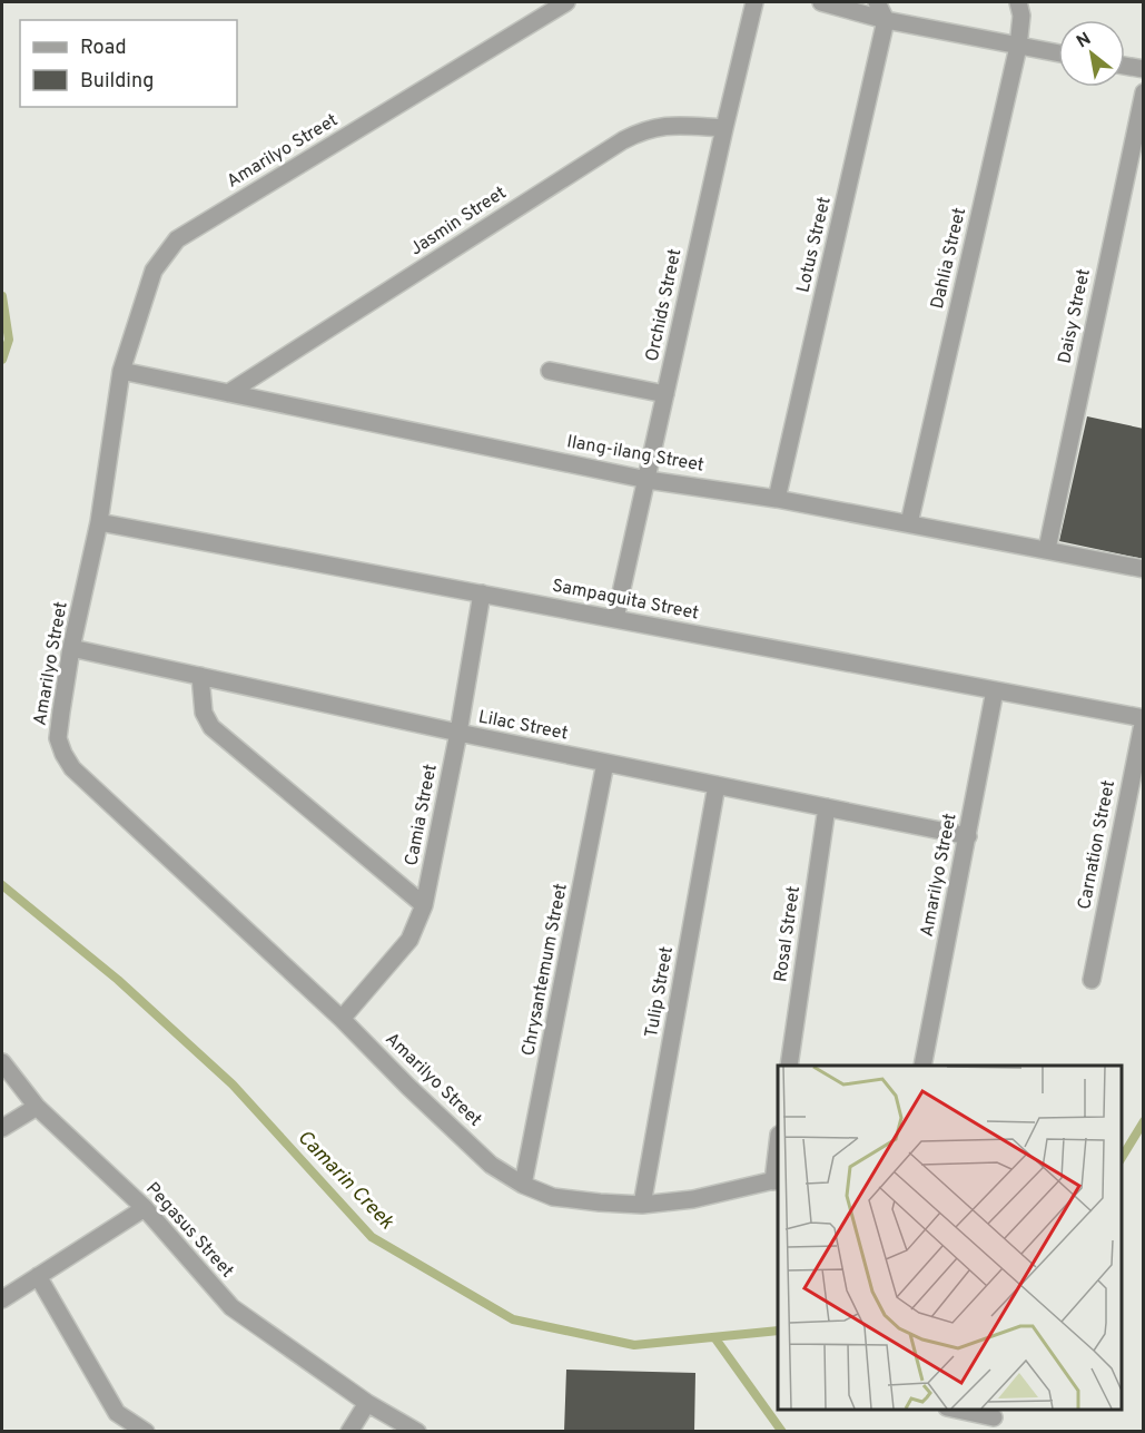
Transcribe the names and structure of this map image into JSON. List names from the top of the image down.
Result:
{
  "streets": {
    "street": [
      "Amarilyo Street",
      "Jasmin Street",
      "Lotus Street",
      "Dahlia Street",
      "Orchids Street",
      "Daisy Street",
      "Ilang-ilang Street",
      "Sampaguita Street",
      "Lilac Street",
      "Camia Street",
      "Carnation Street",
      "Rosal Street",
      "Chrysantemum Street",
      "Tulip Street",
      "Pegasus Street"
    ]
  },
  "crossings": [
    ["Amarilyo Street", "Ilang-ilang Street"],
    ["Amarilyo Street", "Sampaguita Street"],
    ["Amarilyo Street", "Lilac Street"],
    ["Amarilyo Street", "Camia Street"],
    ["Amarilyo Street", "Chrysantemum Street"],
    ["Amarilyo Street", "Tulip Street"],
    ["Jasmin Street", "Orchids Street"],
    ["Jasmin Street", "Ilang-ilang Street"],
    ["Lotus Street", "Ilang-ilang Street"],
    ["Dahlia Street", "Ilang-ilang Street"],
    ["Orchids Street", "Ilang-ilang Street"],
    ["Orchids Street", "Sampaguita Street"],
    ["Daisy Street", "Ilang-ilang Street"],
    ["Sampaguita Street", "Camia Street"],
    ["Sampaguita Street", "Carnation Street"],
    ["Lilac Street", "Camia Street"],
    ["Lilac Street", "Rosal Street"],
    ["Lilac Street", "Chrysantemum Street"],
    ["Lilac Street", "Tulip Street"]
  ],
  "water": ["Camarin Creek"],
  "legend": ["Road", "Building"],
  "north": "top left"
}
